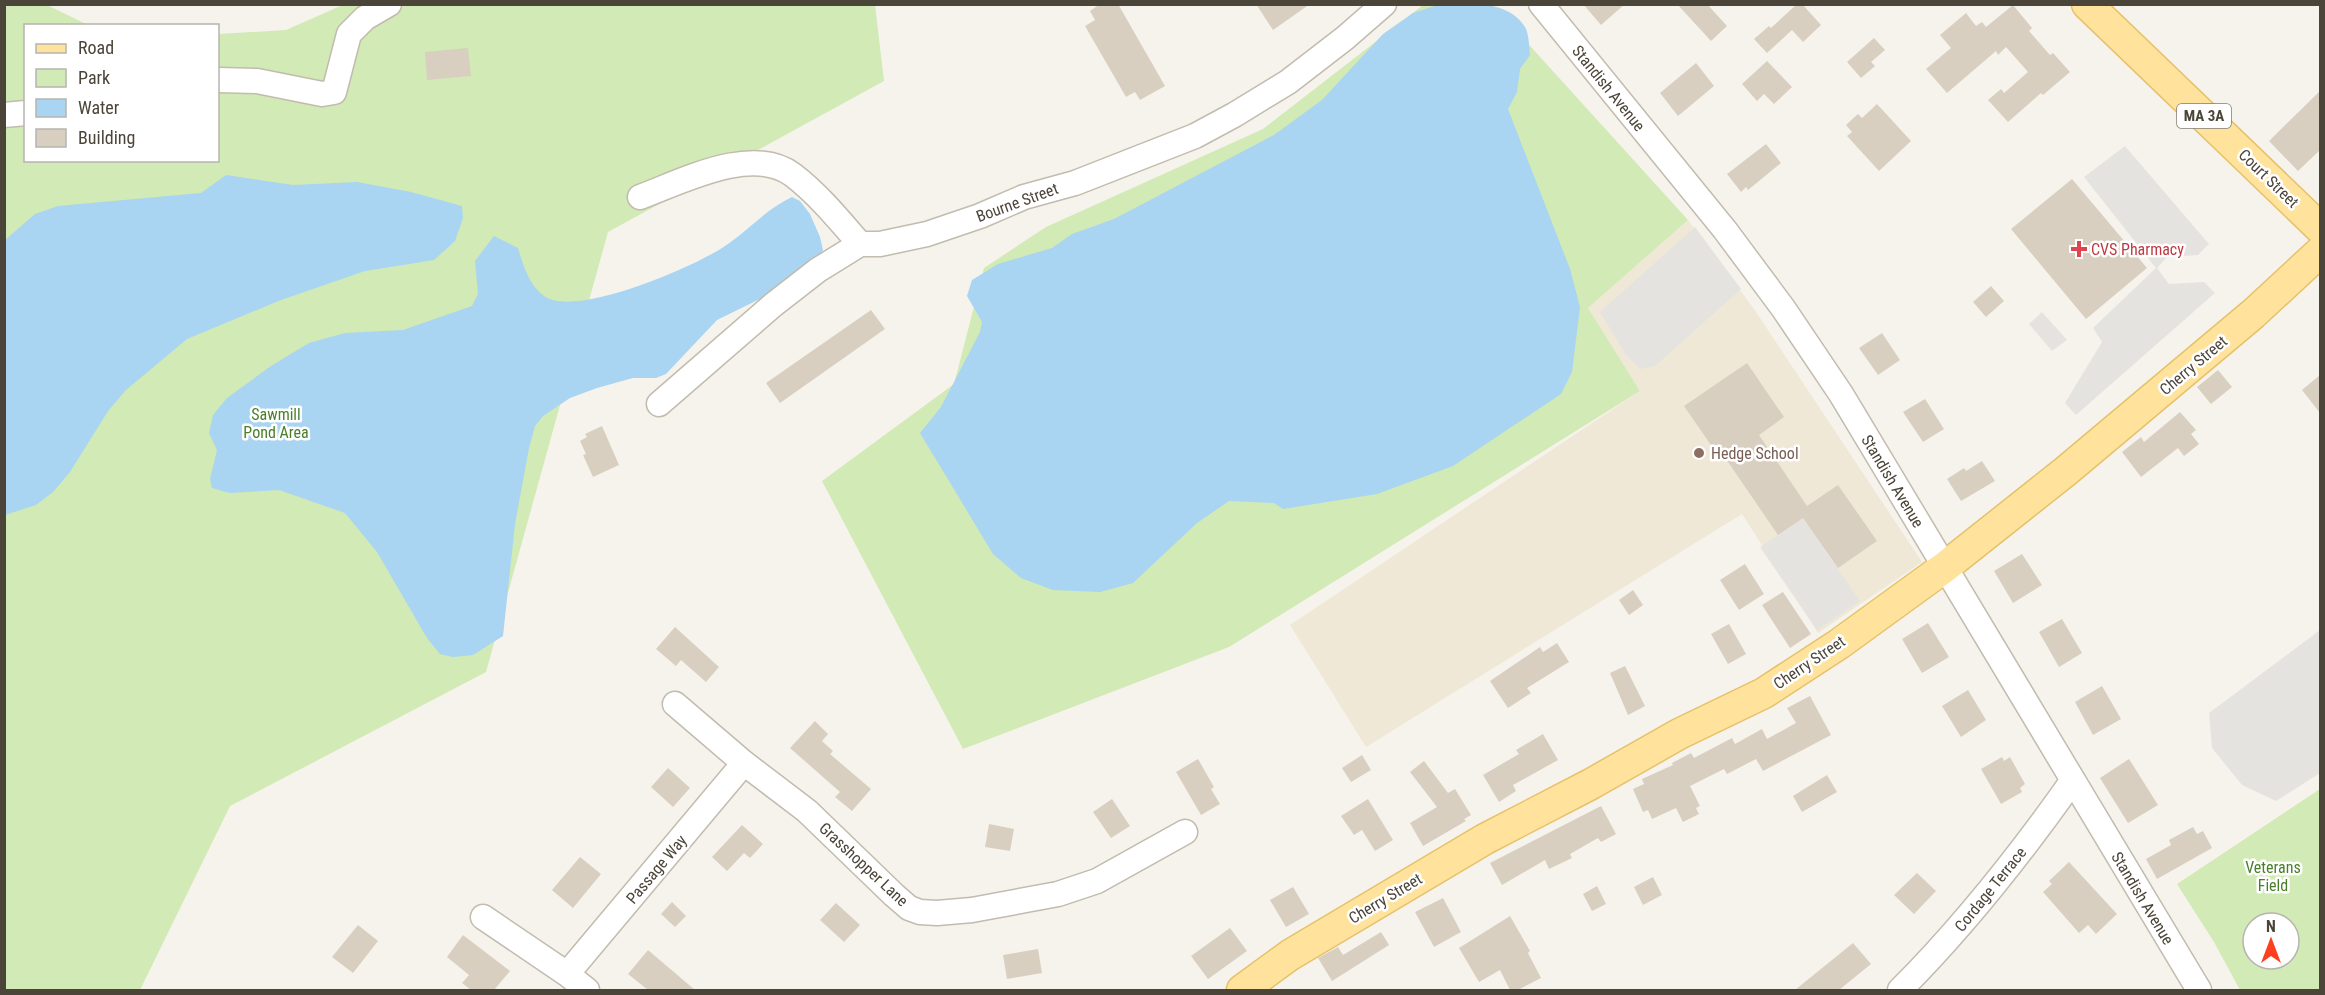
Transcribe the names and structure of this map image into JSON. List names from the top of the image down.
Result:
{
  "streets": {
    "main road": ["MA 3A", "Court Street", "Cherry Street"],
    "street": [
      "Standish Avenue",
      "Bourne Street",
      "Grasshopper Lane",
      "Passage Way",
      "Cordage Terrace"
    ]
  },
  "crossings": [
    ["Standish Avenue", "Cherry Street"],
    ["Standish Avenue", "Cordage Terrace"],
    ["Grasshopper Lane", "Passage Way"]
  ],
  "parks": ["Sawmill Pond Area", "Veterans Field"],
  "places": {
    "health": ["CVS Pharmacy"],
    "other": ["Hedge School"]
  },
  "legend": [
    "Road",
    "Park",
    "Water",
    "Building"
  ],
  "north": "top"
}
